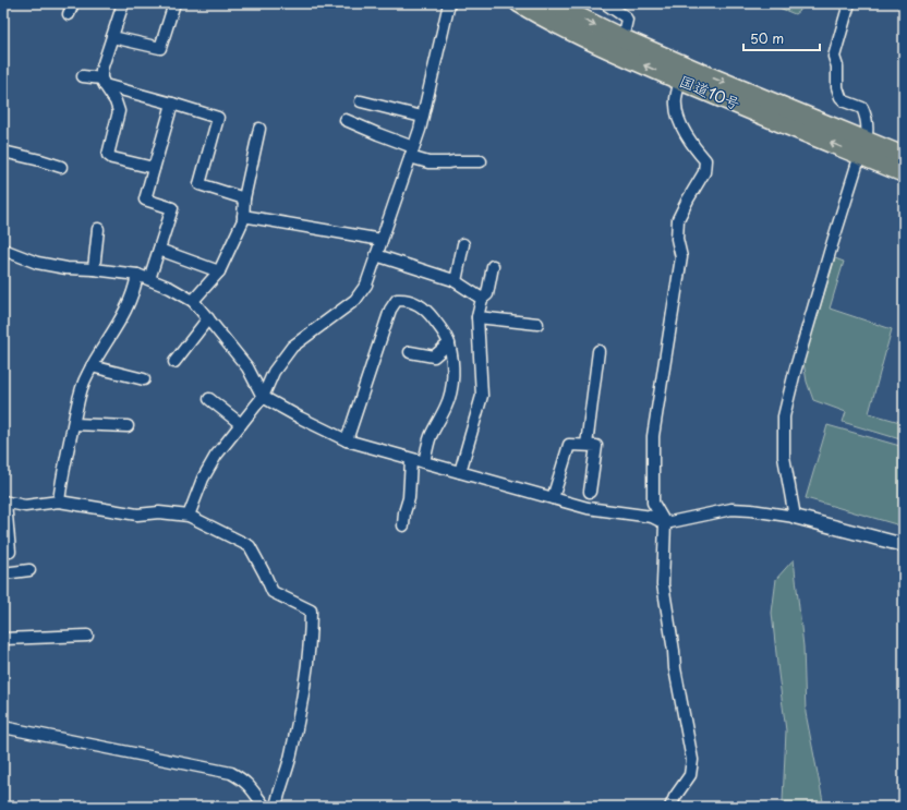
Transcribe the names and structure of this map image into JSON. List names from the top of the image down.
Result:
{
  "streets": {
    "highway": ["国道10号"]
  },
  "scale_bar": "50 m"
}
